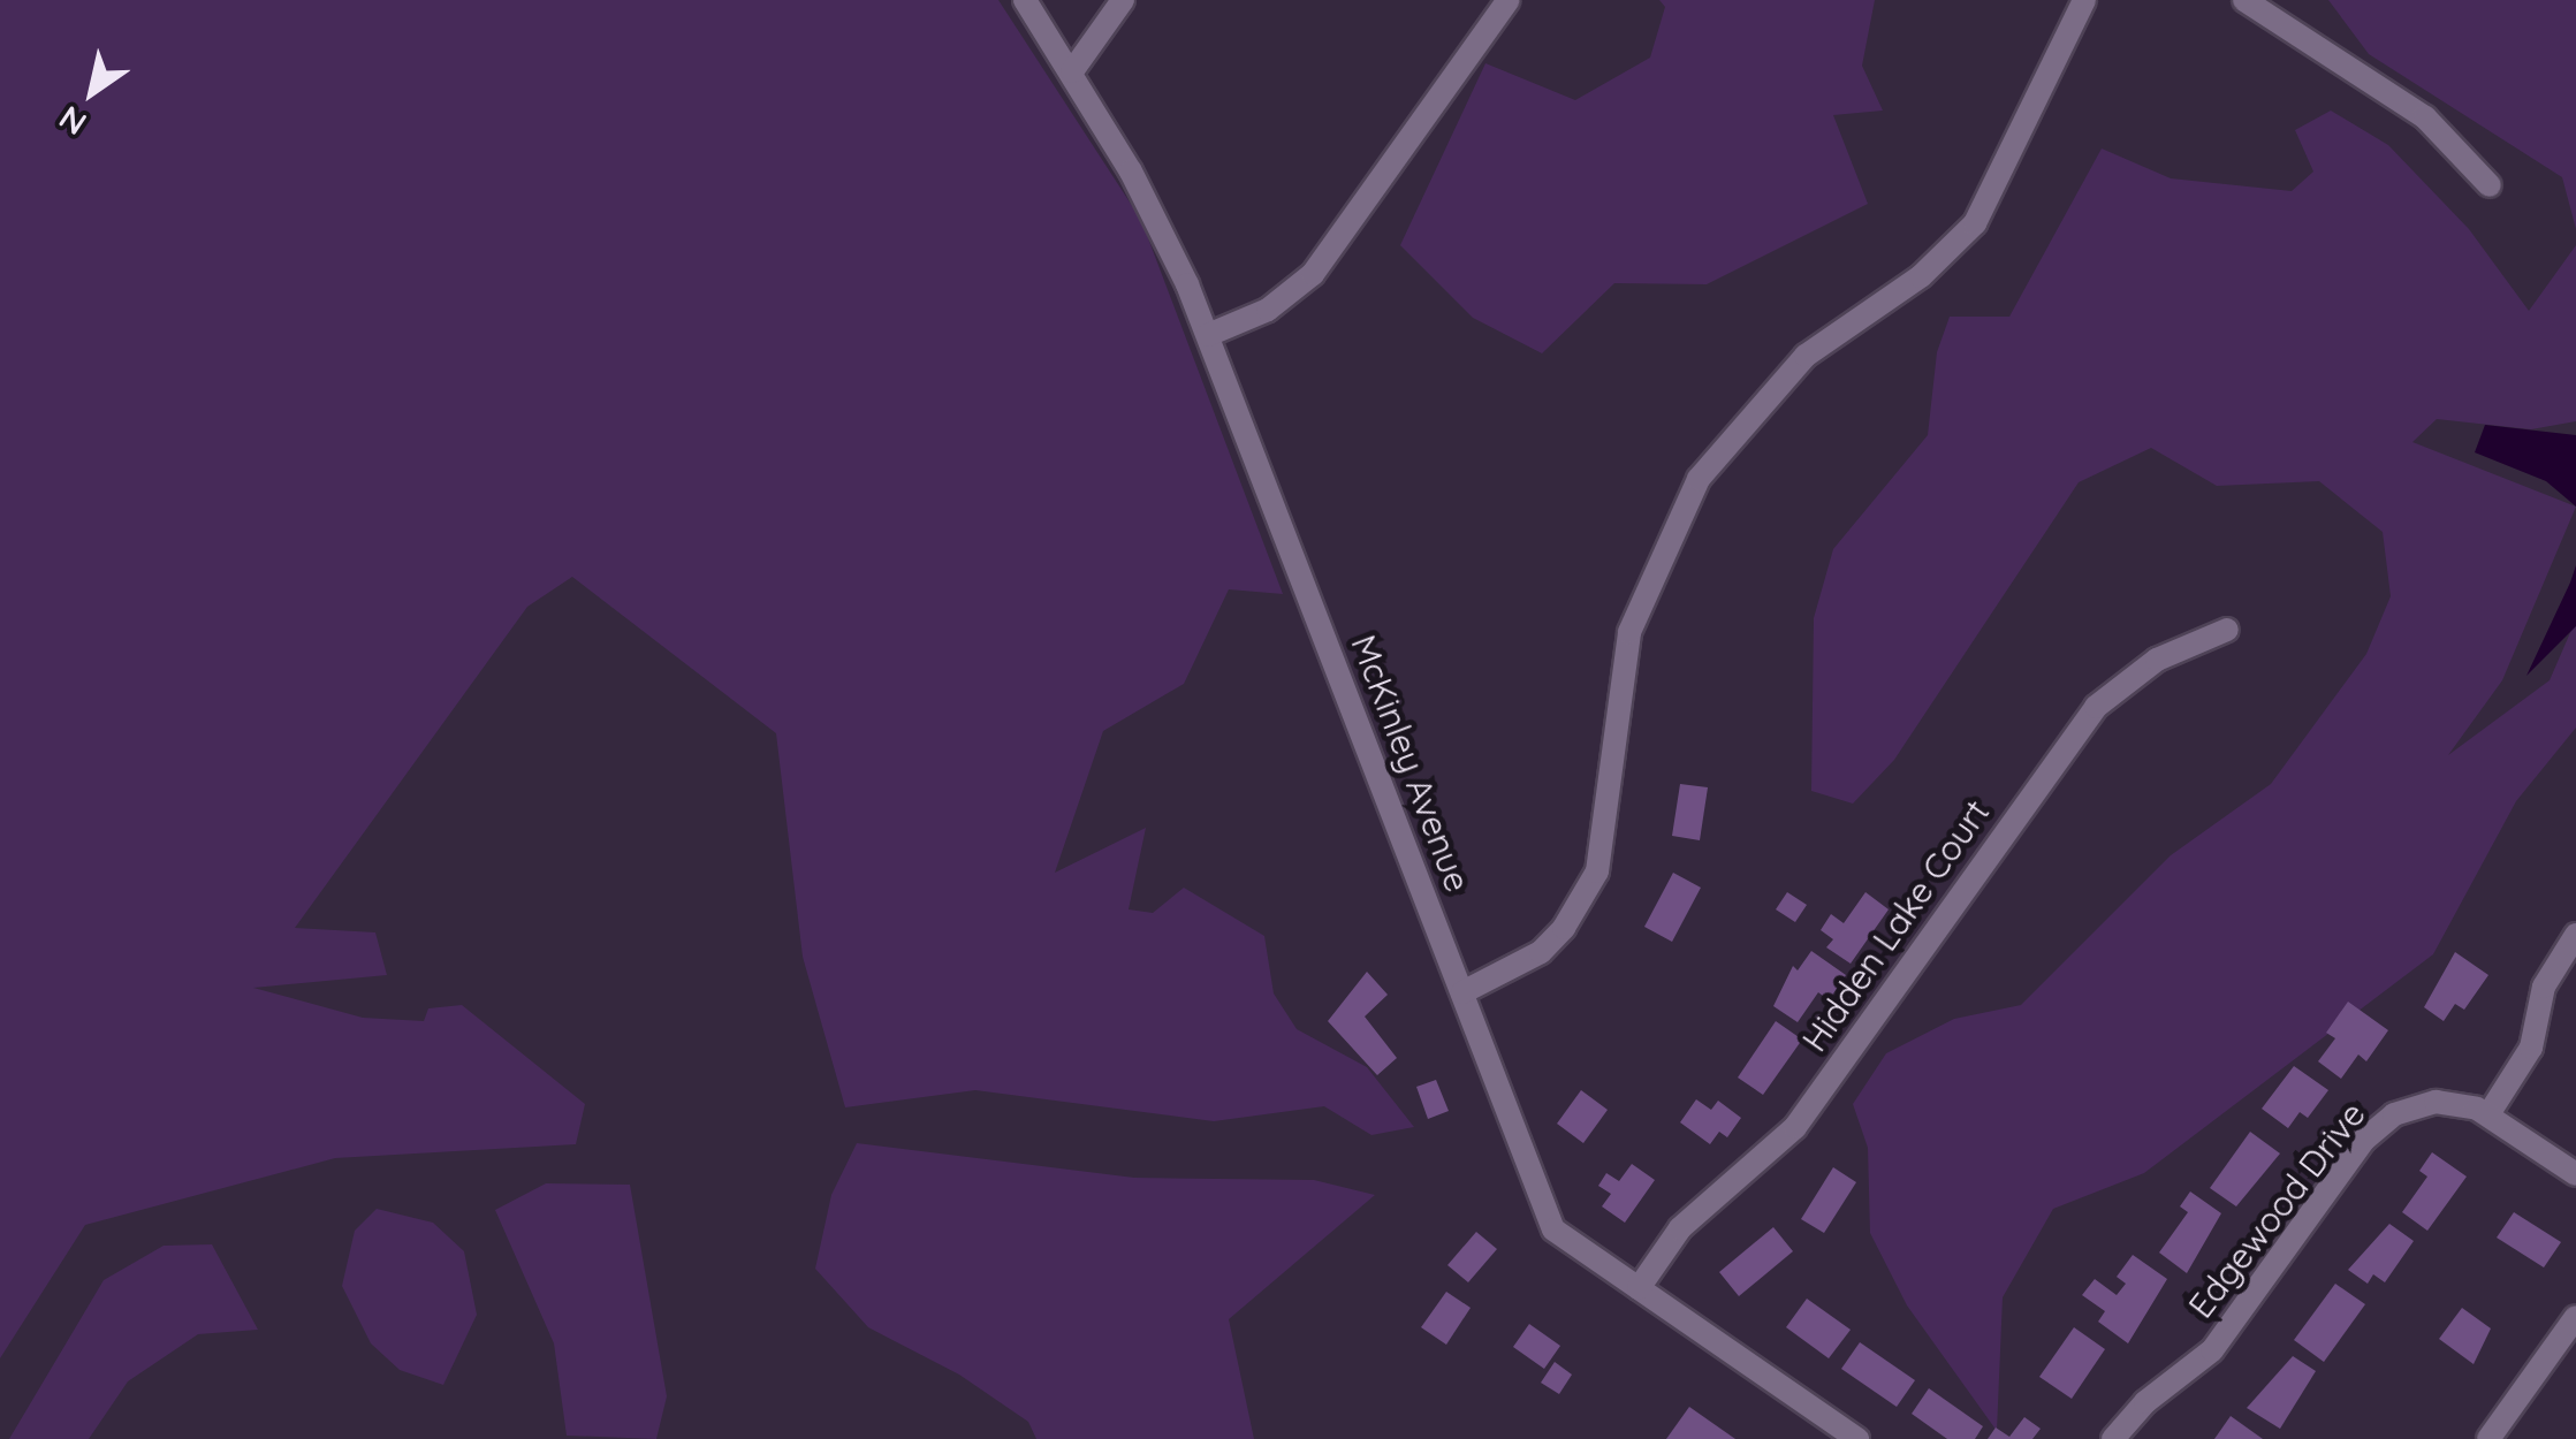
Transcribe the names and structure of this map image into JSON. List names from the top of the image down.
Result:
{
  "streets": {
    "street": ["McKinley Avenue", "Hidden Lake Court", "Edgewood Drive"]
  },
  "crossings": [
    ["McKinley Avenue", "Hidden Lake Court"]
  ],
  "north": "bottom left"
}
